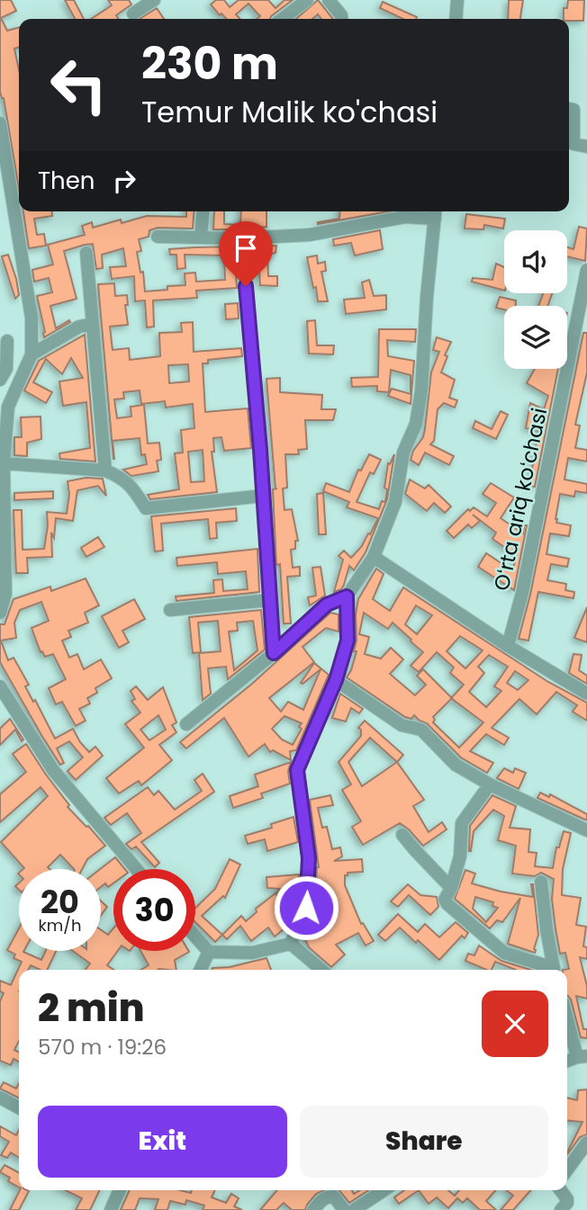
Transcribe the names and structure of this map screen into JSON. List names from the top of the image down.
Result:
{
  "streets": {
    "street": ["Oʻrta ariq koʻchasi"]
  },
  "page": {
    "turn": ["230 m", "Temur Malik ko'chasi"],
    "then": "Then",
    "speed": "20 km/h",
    "limit": "30",
    "heading": ["2 min", "570 m · 19:26"],
    "buttons": ["Exit", "Share"]
  }
}
